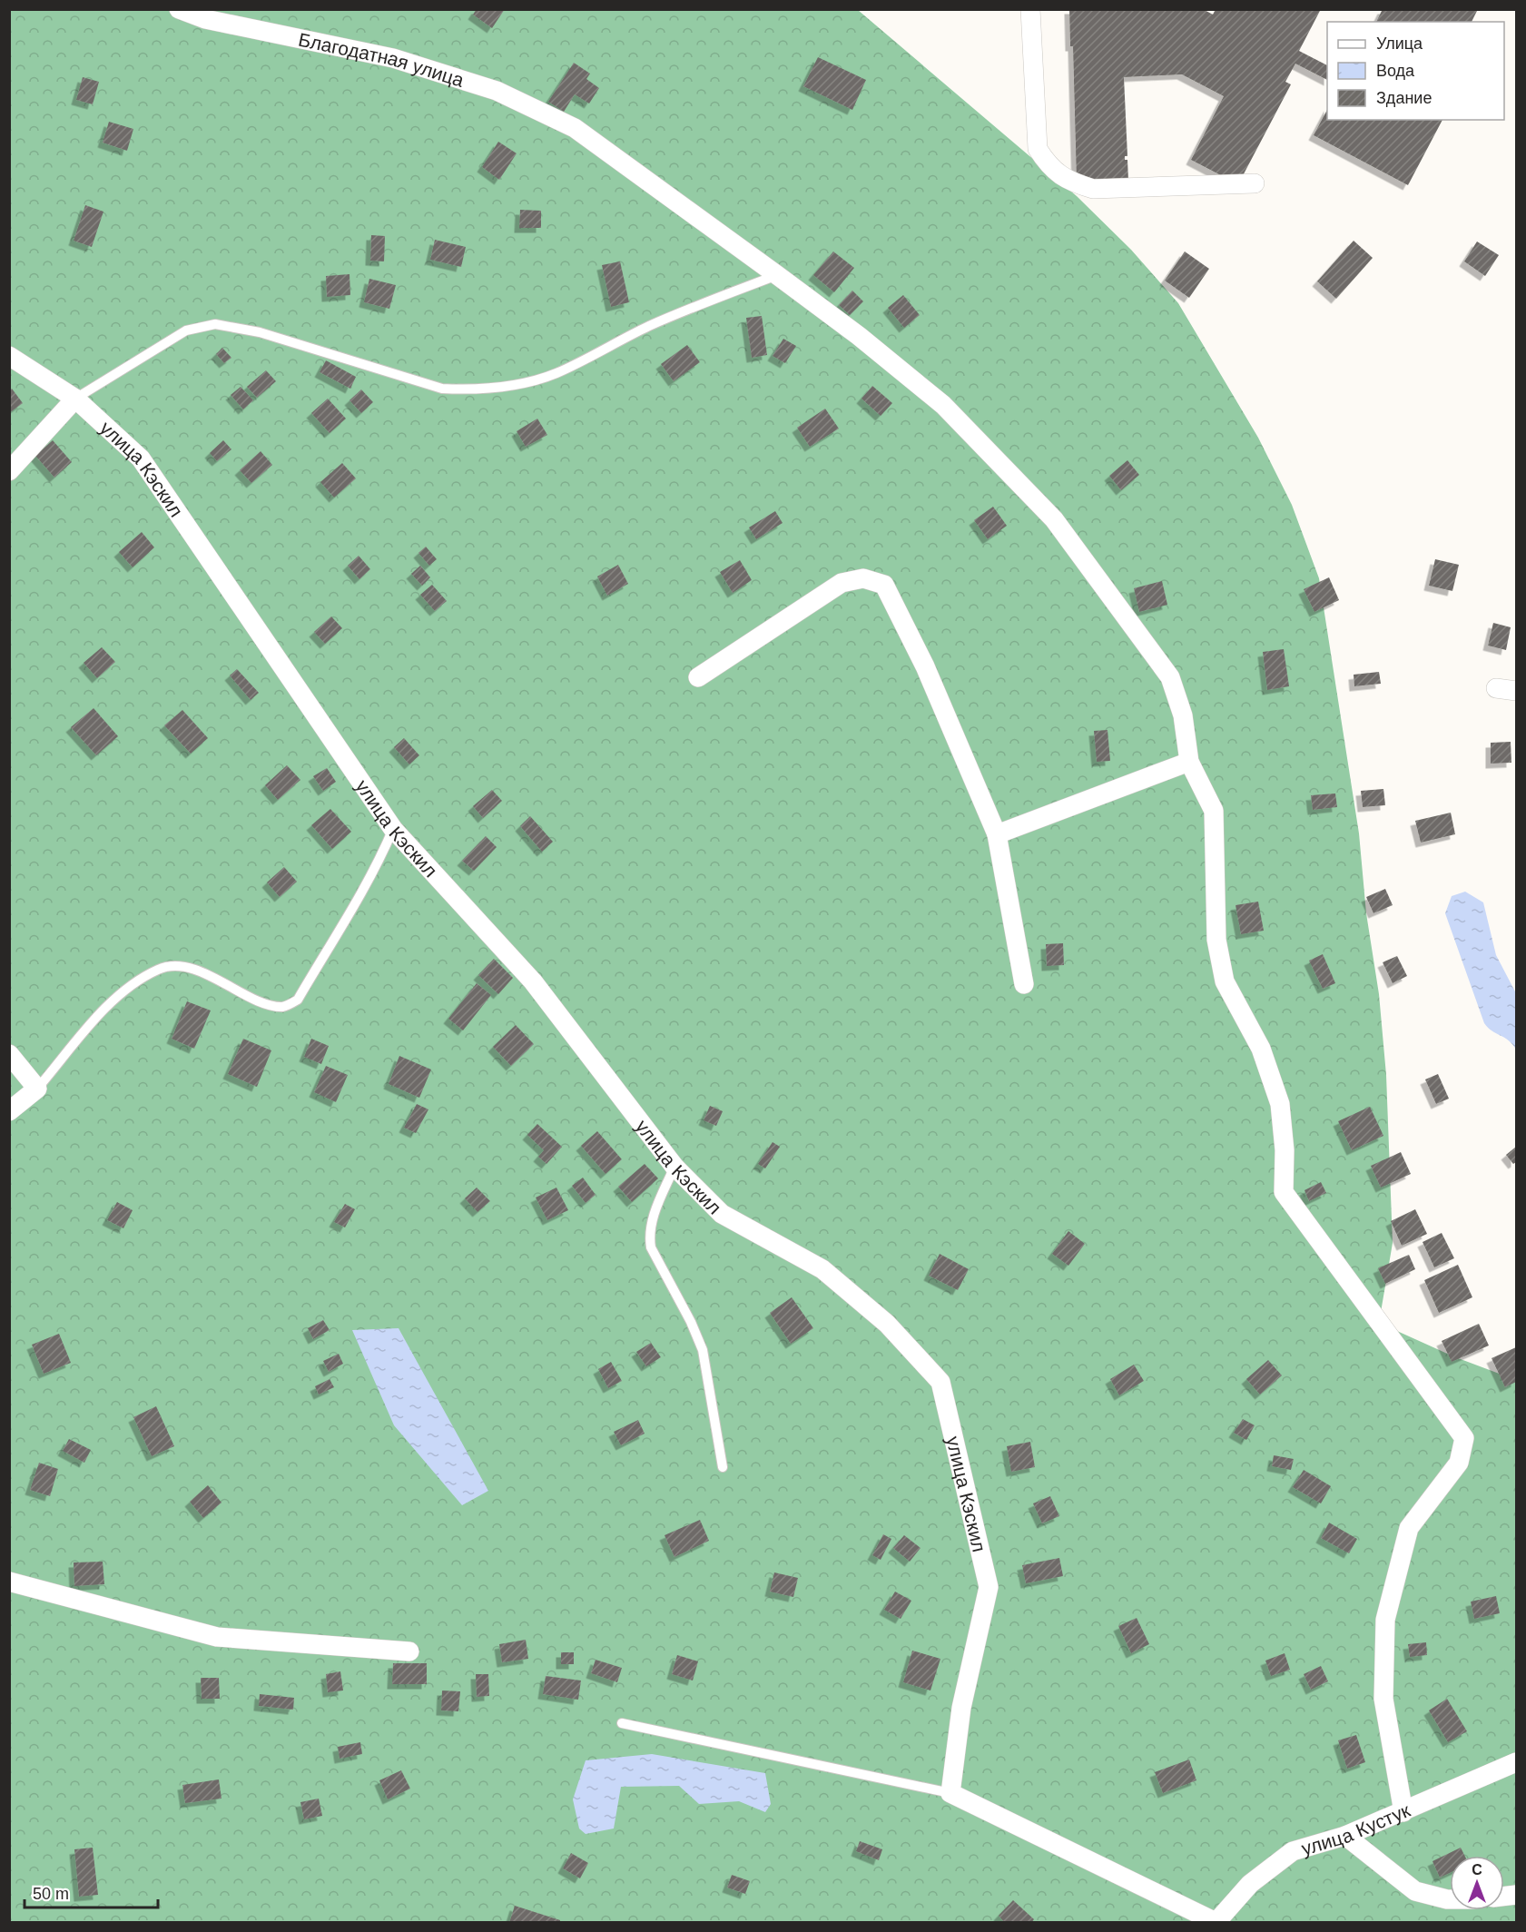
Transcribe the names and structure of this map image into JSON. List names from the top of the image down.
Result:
{
  "streets": {
    "street": ["Благодатная улица", "улица Кэскил", "улица Кустук"]
  },
  "crossings": [
    ["Благодатная улица", "улица Кустук"]
  ],
  "legend": ["Улица", "Вода", "Здание"],
  "scale_bar": "50 m",
  "north": "top"
}
